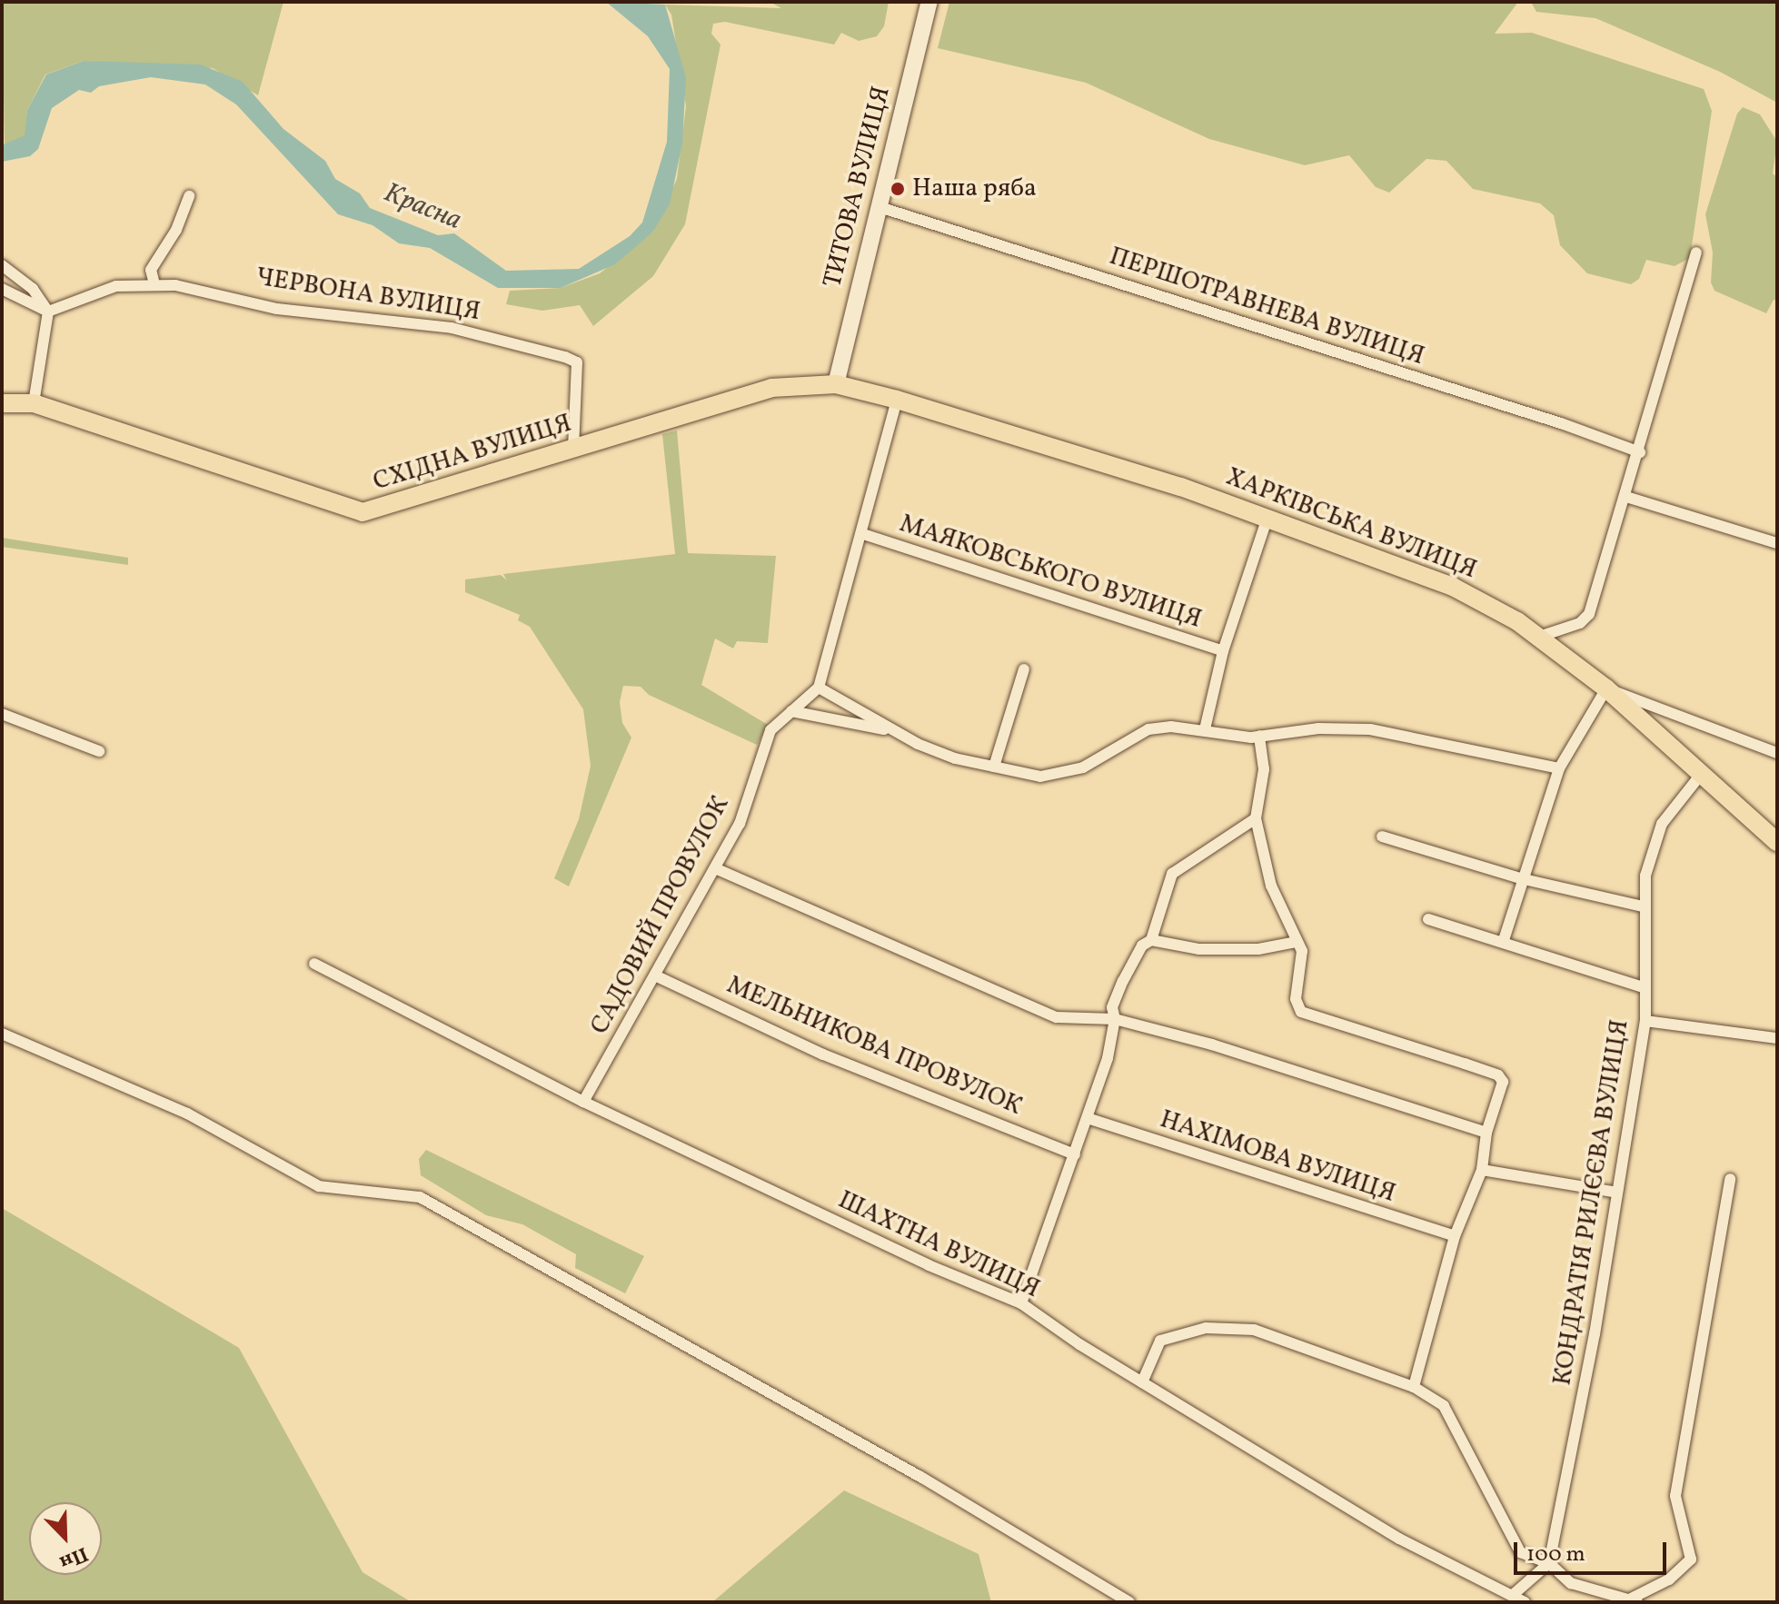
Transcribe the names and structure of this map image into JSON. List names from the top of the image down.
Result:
{
  "streets": {
    "main road": ["СХІДНА ВУЛИЦЯ", "ХАРКІВСЬКА ВУЛИЦЯ"],
    "street": [
      "ТИТОВА ВУЛИЦЯ",
      "ЧЕРВОНА ВУЛИЦЯ",
      "ПЕРШОТРАВНЕВА ВУЛИЦЯ",
      "МАЯКОВСЬКОГО ВУЛИЦЯ",
      "САДОВИЙ ПРОВУЛОК",
      "МЕЛЬНИКОВА ПРОВУЛОК",
      "НАХІМОВА ВУЛИЦЯ",
      "КОНДРАТІЯ РИЛЄЄВА ВУЛИЦЯ",
      "ШАХТНА ВУЛИЦЯ"
    ]
  },
  "crossings": [
    ["ТИТОВА ВУЛИЦЯ", "ПЕРШОТРАВНЕВА ВУЛИЦЯ"],
    ["ТИТОВА ВУЛИЦЯ", "СХІДНА ВУЛИЦЯ"],
    ["ТИТОВА ВУЛИЦЯ", "ХАРКІВСЬКА ВУЛИЦЯ"],
    ["ЧЕРВОНА ВУЛИЦЯ", "СХІДНА ВУЛИЦЯ"],
    ["СХІДНА ВУЛИЦЯ", "ХАРКІВСЬКА ВУЛИЦЯ"],
    ["ХАРКІВСЬКА ВУЛИЦЯ", "КОНДРАТІЯ РИЛЄЄВА ВУЛИЦЯ"],
    ["САДОВИЙ ПРОВУЛОК", "МЕЛЬНИКОВА ПРОВУЛОК"],
    ["САДОВИЙ ПРОВУЛОК", "ШАХТНА ВУЛИЦЯ"]
  ],
  "water": ["Красна"],
  "places": ["Наша ряба"],
  "scale_bar": "100 m",
  "north": "bottom right"
}
